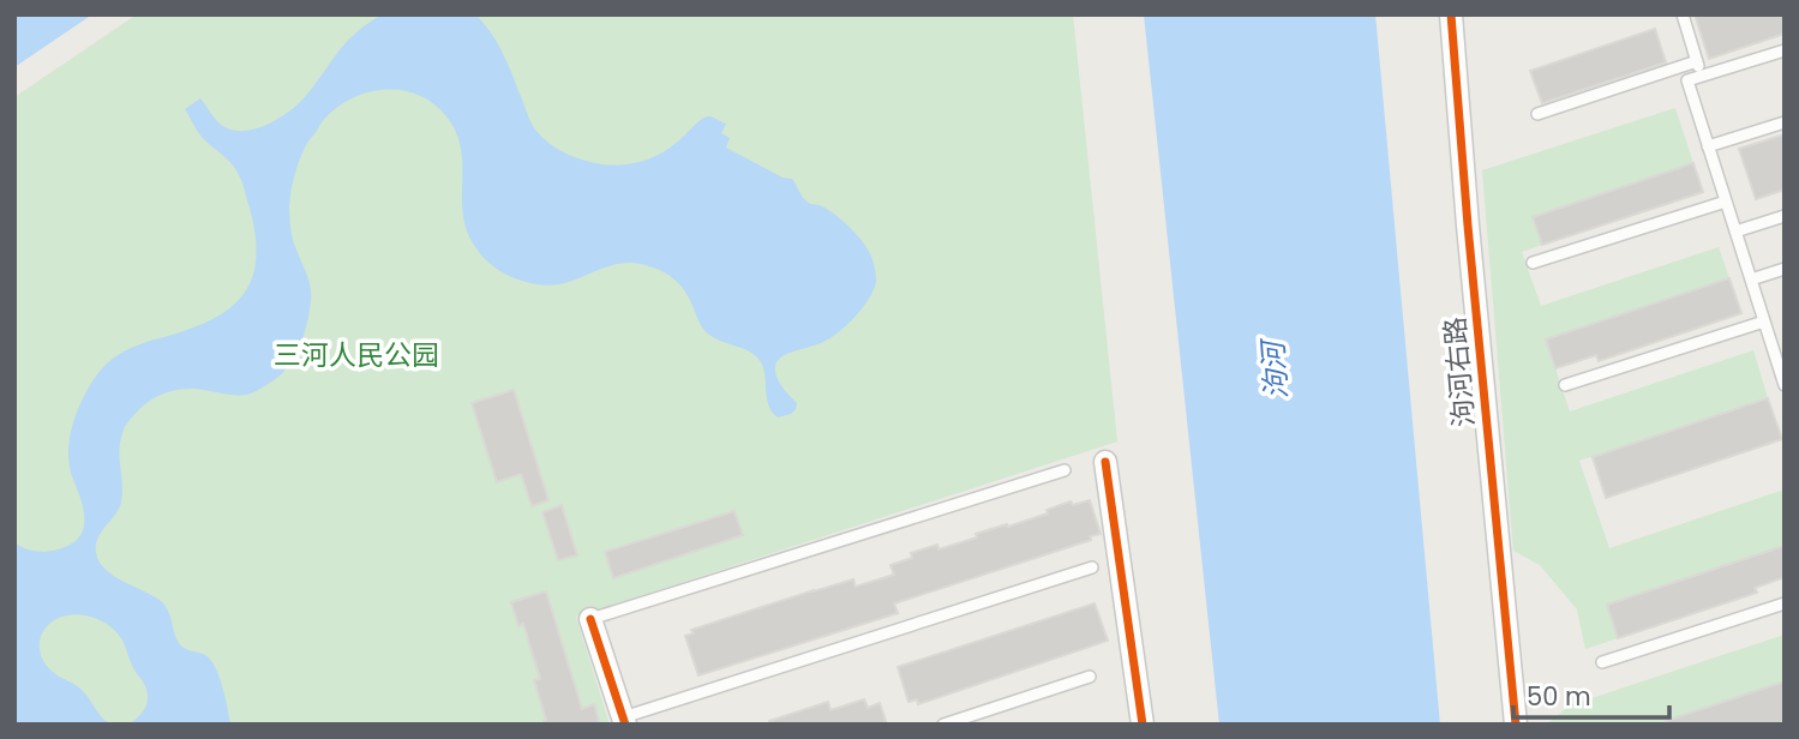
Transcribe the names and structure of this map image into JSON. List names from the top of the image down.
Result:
{
  "streets": {
    "street": ["泃河右路"]
  },
  "water": ["泃河"],
  "parks": ["三河人民公园"],
  "scale_bar": "50 m"
}
